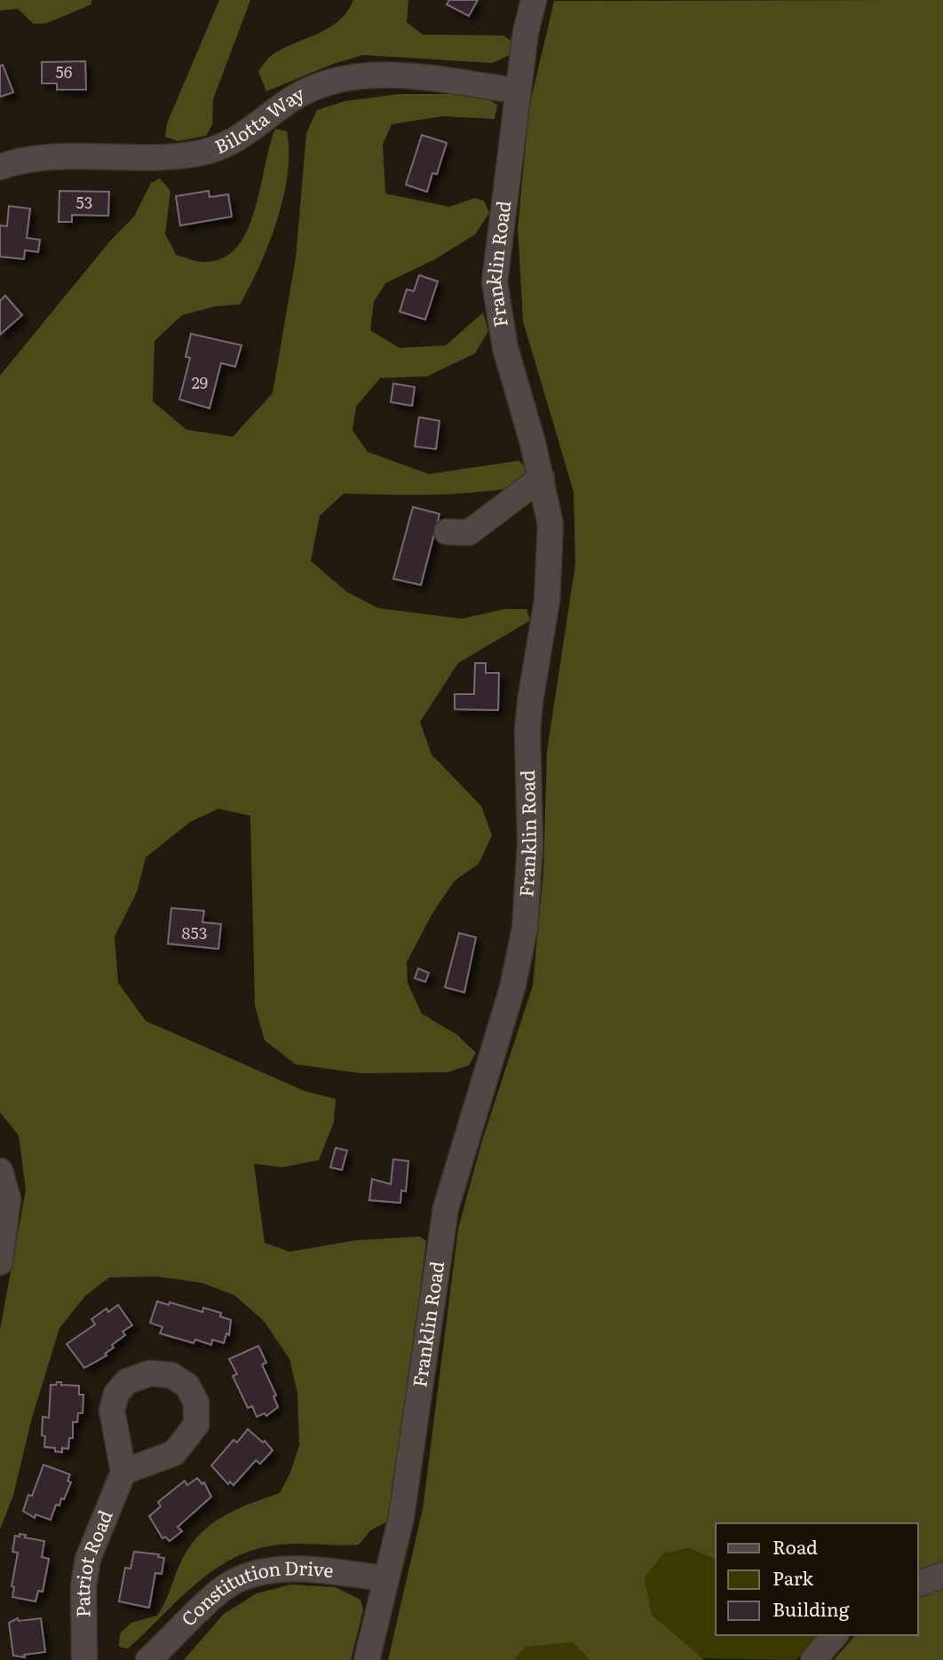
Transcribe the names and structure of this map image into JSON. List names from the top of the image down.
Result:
{
  "streets": {
    "street": [
      "Bilotta Way",
      "Franklin Road",
      "Patriot Road",
      "Constitution Drive"
    ]
  },
  "crossings": [
    ["Bilotta Way", "Franklin Road"],
    ["Franklin Road", "Constitution Drive"]
  ],
  "house_numbers": [
    "56",
    "53",
    "29",
    "853"
  ],
  "legend": ["Road", "Park", "Building"]
}
